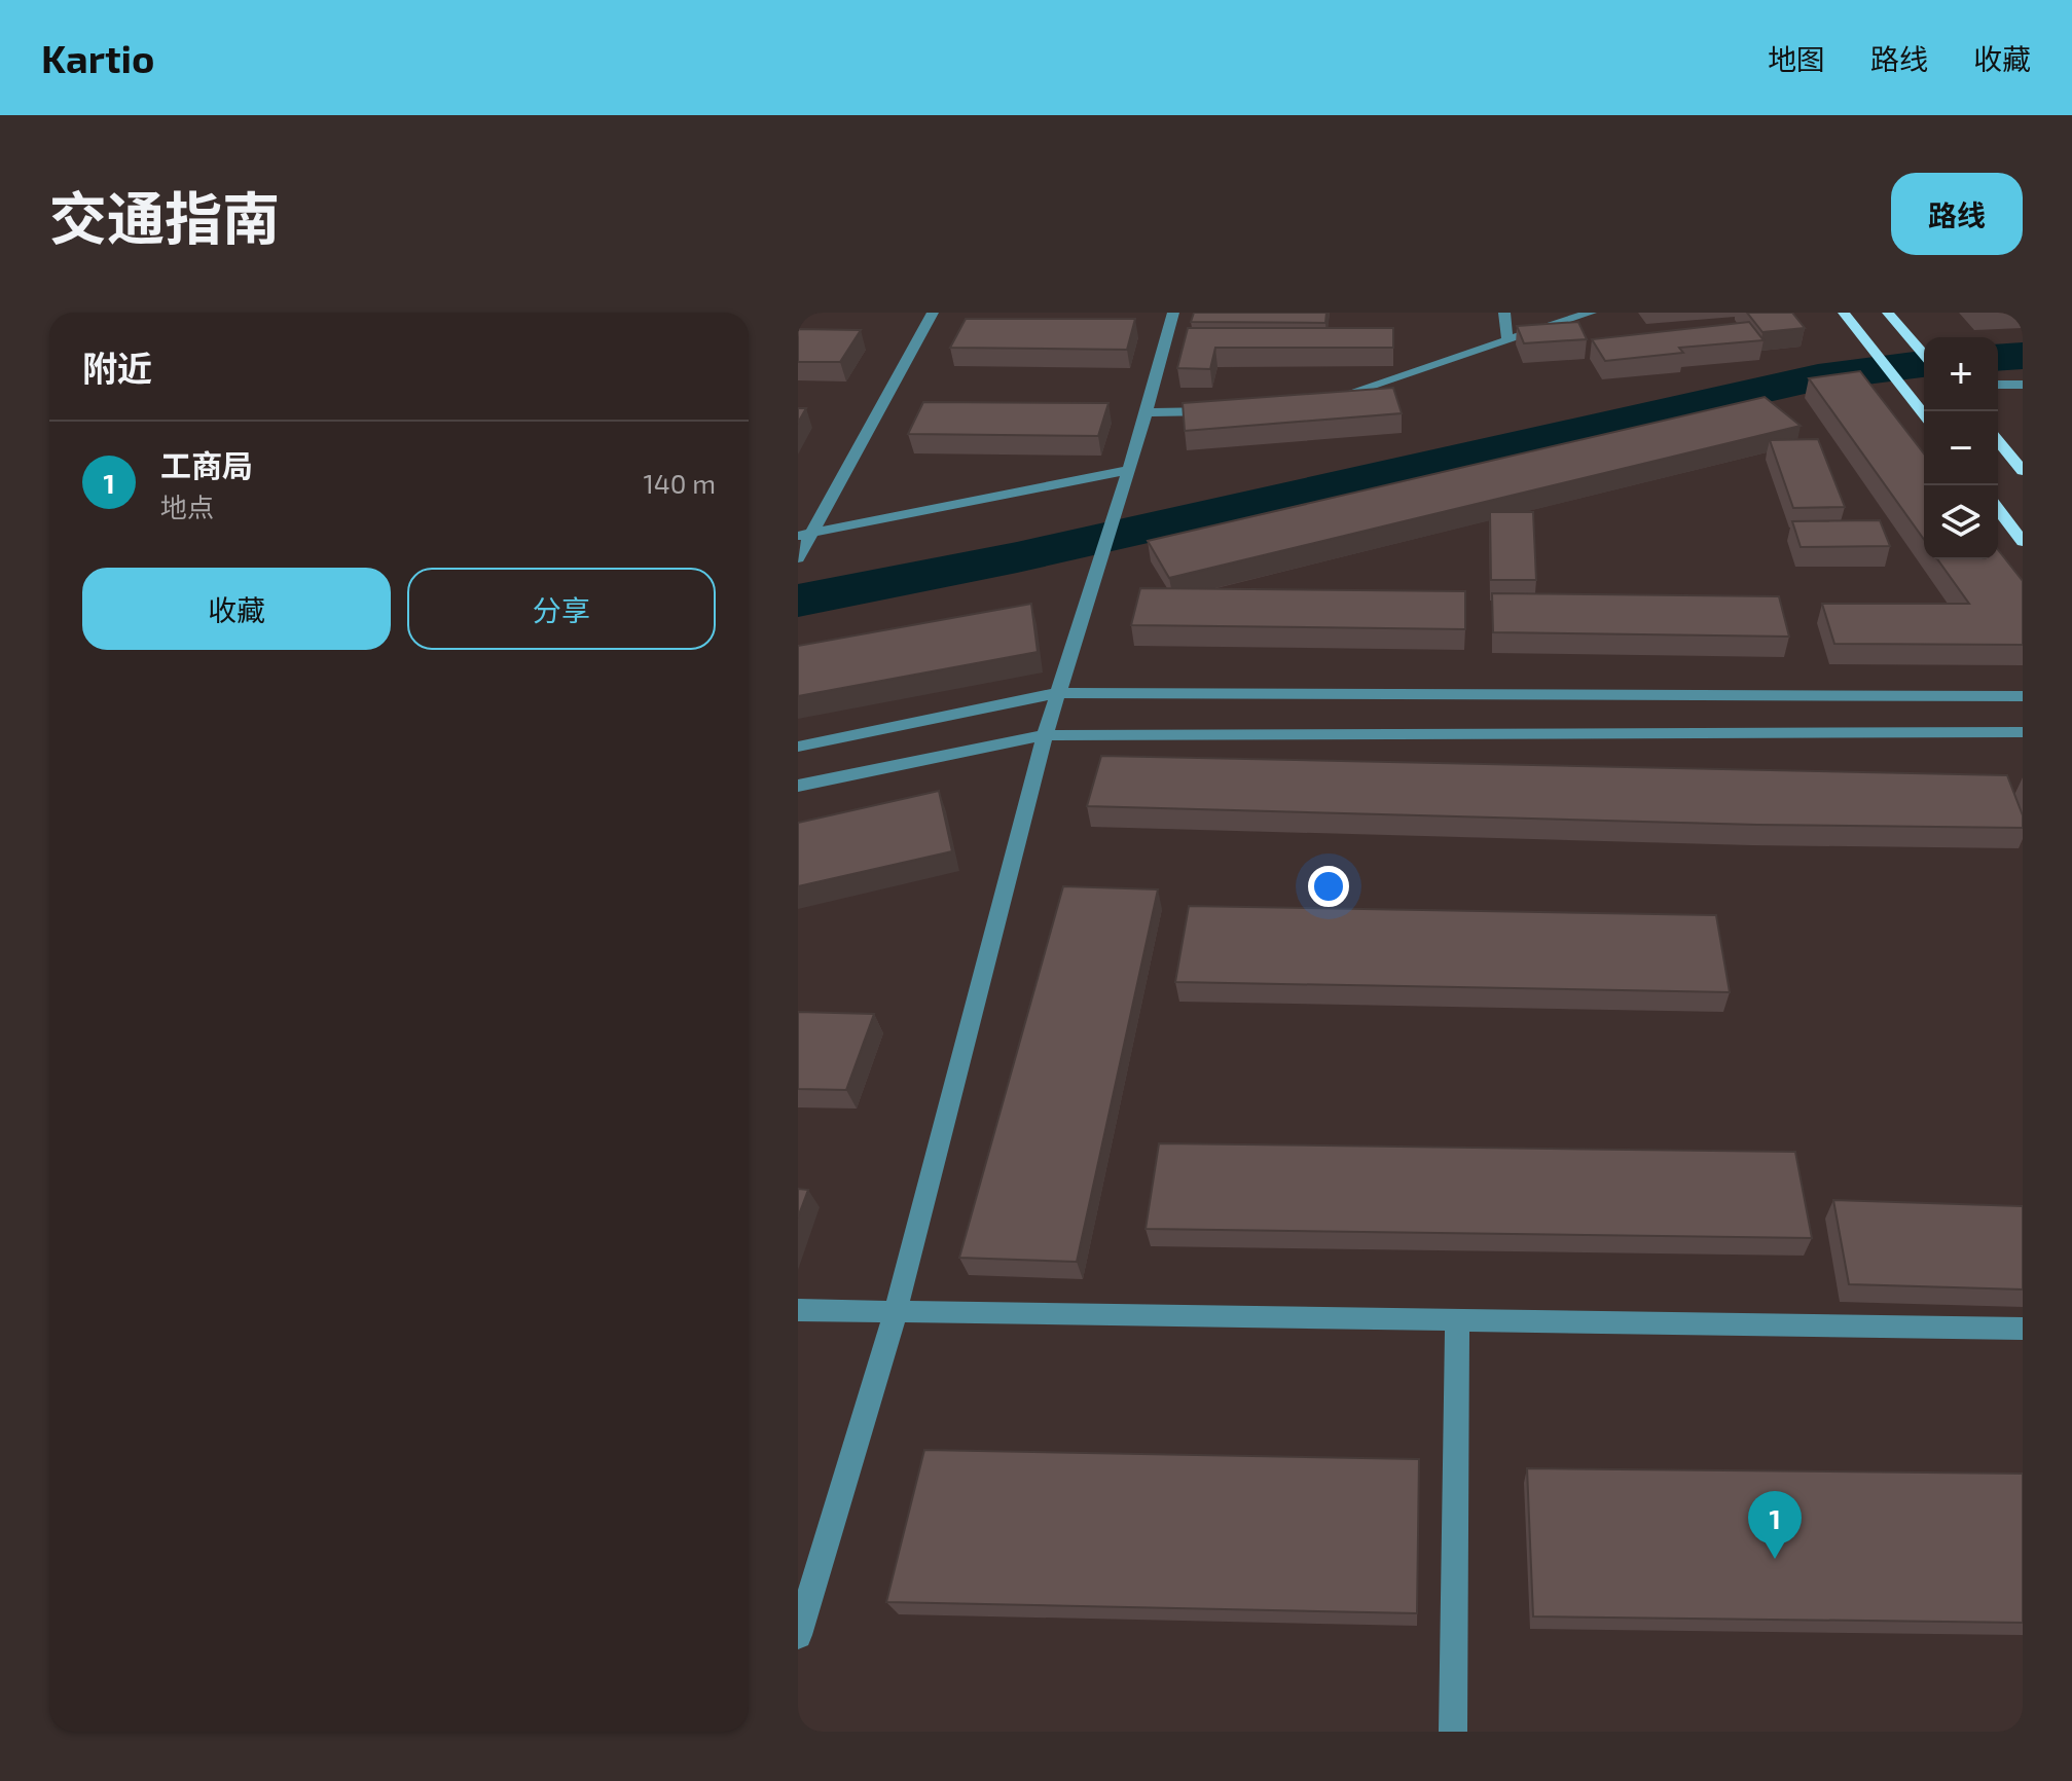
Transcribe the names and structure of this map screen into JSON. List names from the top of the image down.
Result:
{
  "page": {
    "header": "Kartio",
    "nav": ["地图", "路线", "收藏"],
    "title": "交通指南",
    "buttons": [
      "路线",
      ["收藏", "分享"]
    ],
    "heading": "附近",
    "map_buttons": ["+", "−"],
    "list": [
      {
        "mark": "1",
        "name": "工商局",
        "note": "地点",
        "value": "140 m"
      }
    ],
    "pins": "1"
  }
}
